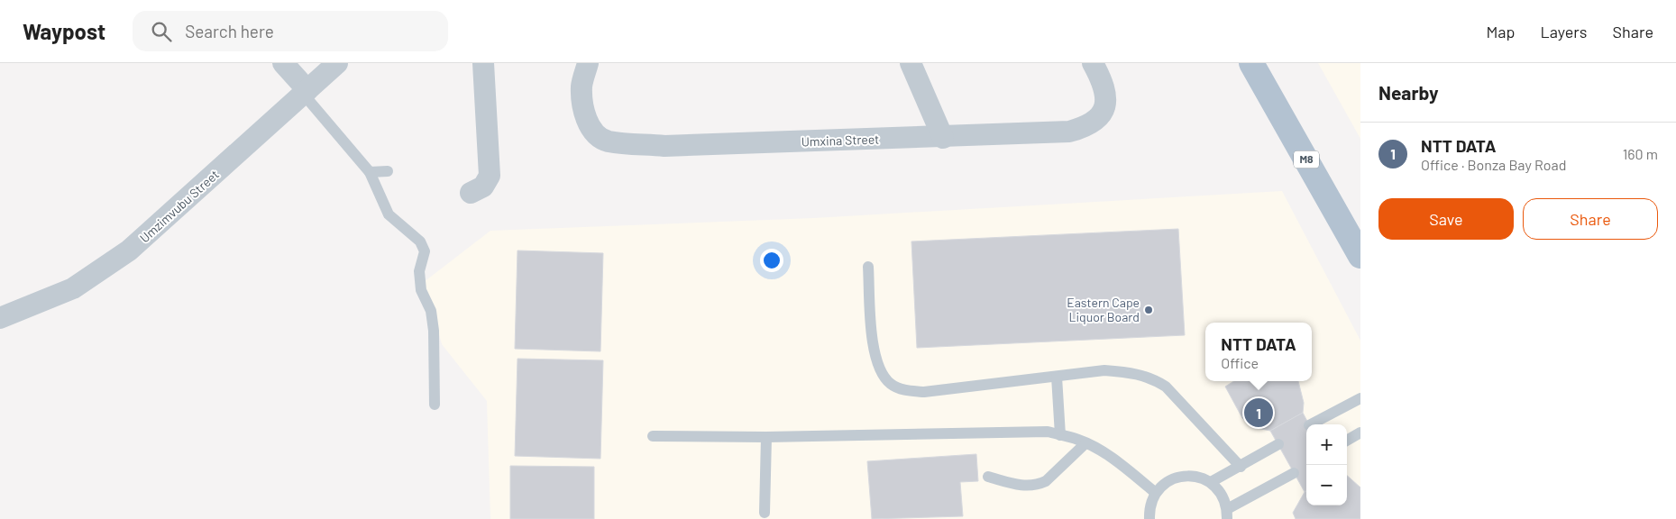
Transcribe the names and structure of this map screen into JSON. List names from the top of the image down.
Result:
{
  "streets": {
    "main road": ["M8"],
    "street": ["Umxina Street", "Umzimvubu Street"]
  },
  "places": ["Eastern Cape Liquor Board"],
  "page": {
    "header": "Waypost",
    "search": "Search here",
    "nav": ["Map", "Layers", "Share"],
    "heading": "Nearby",
    "list": [
      {
        "mark": "1",
        "name": "NTT DATA",
        "note": "Office · Bonza Bay Road",
        "value": "160 m"
      }
    ],
    "buttons": ["Save", "Share"],
    "popup": ["NTT DATA", "Office"],
    "pins": "1",
    "map_buttons": ["+", "−"]
  }
}
